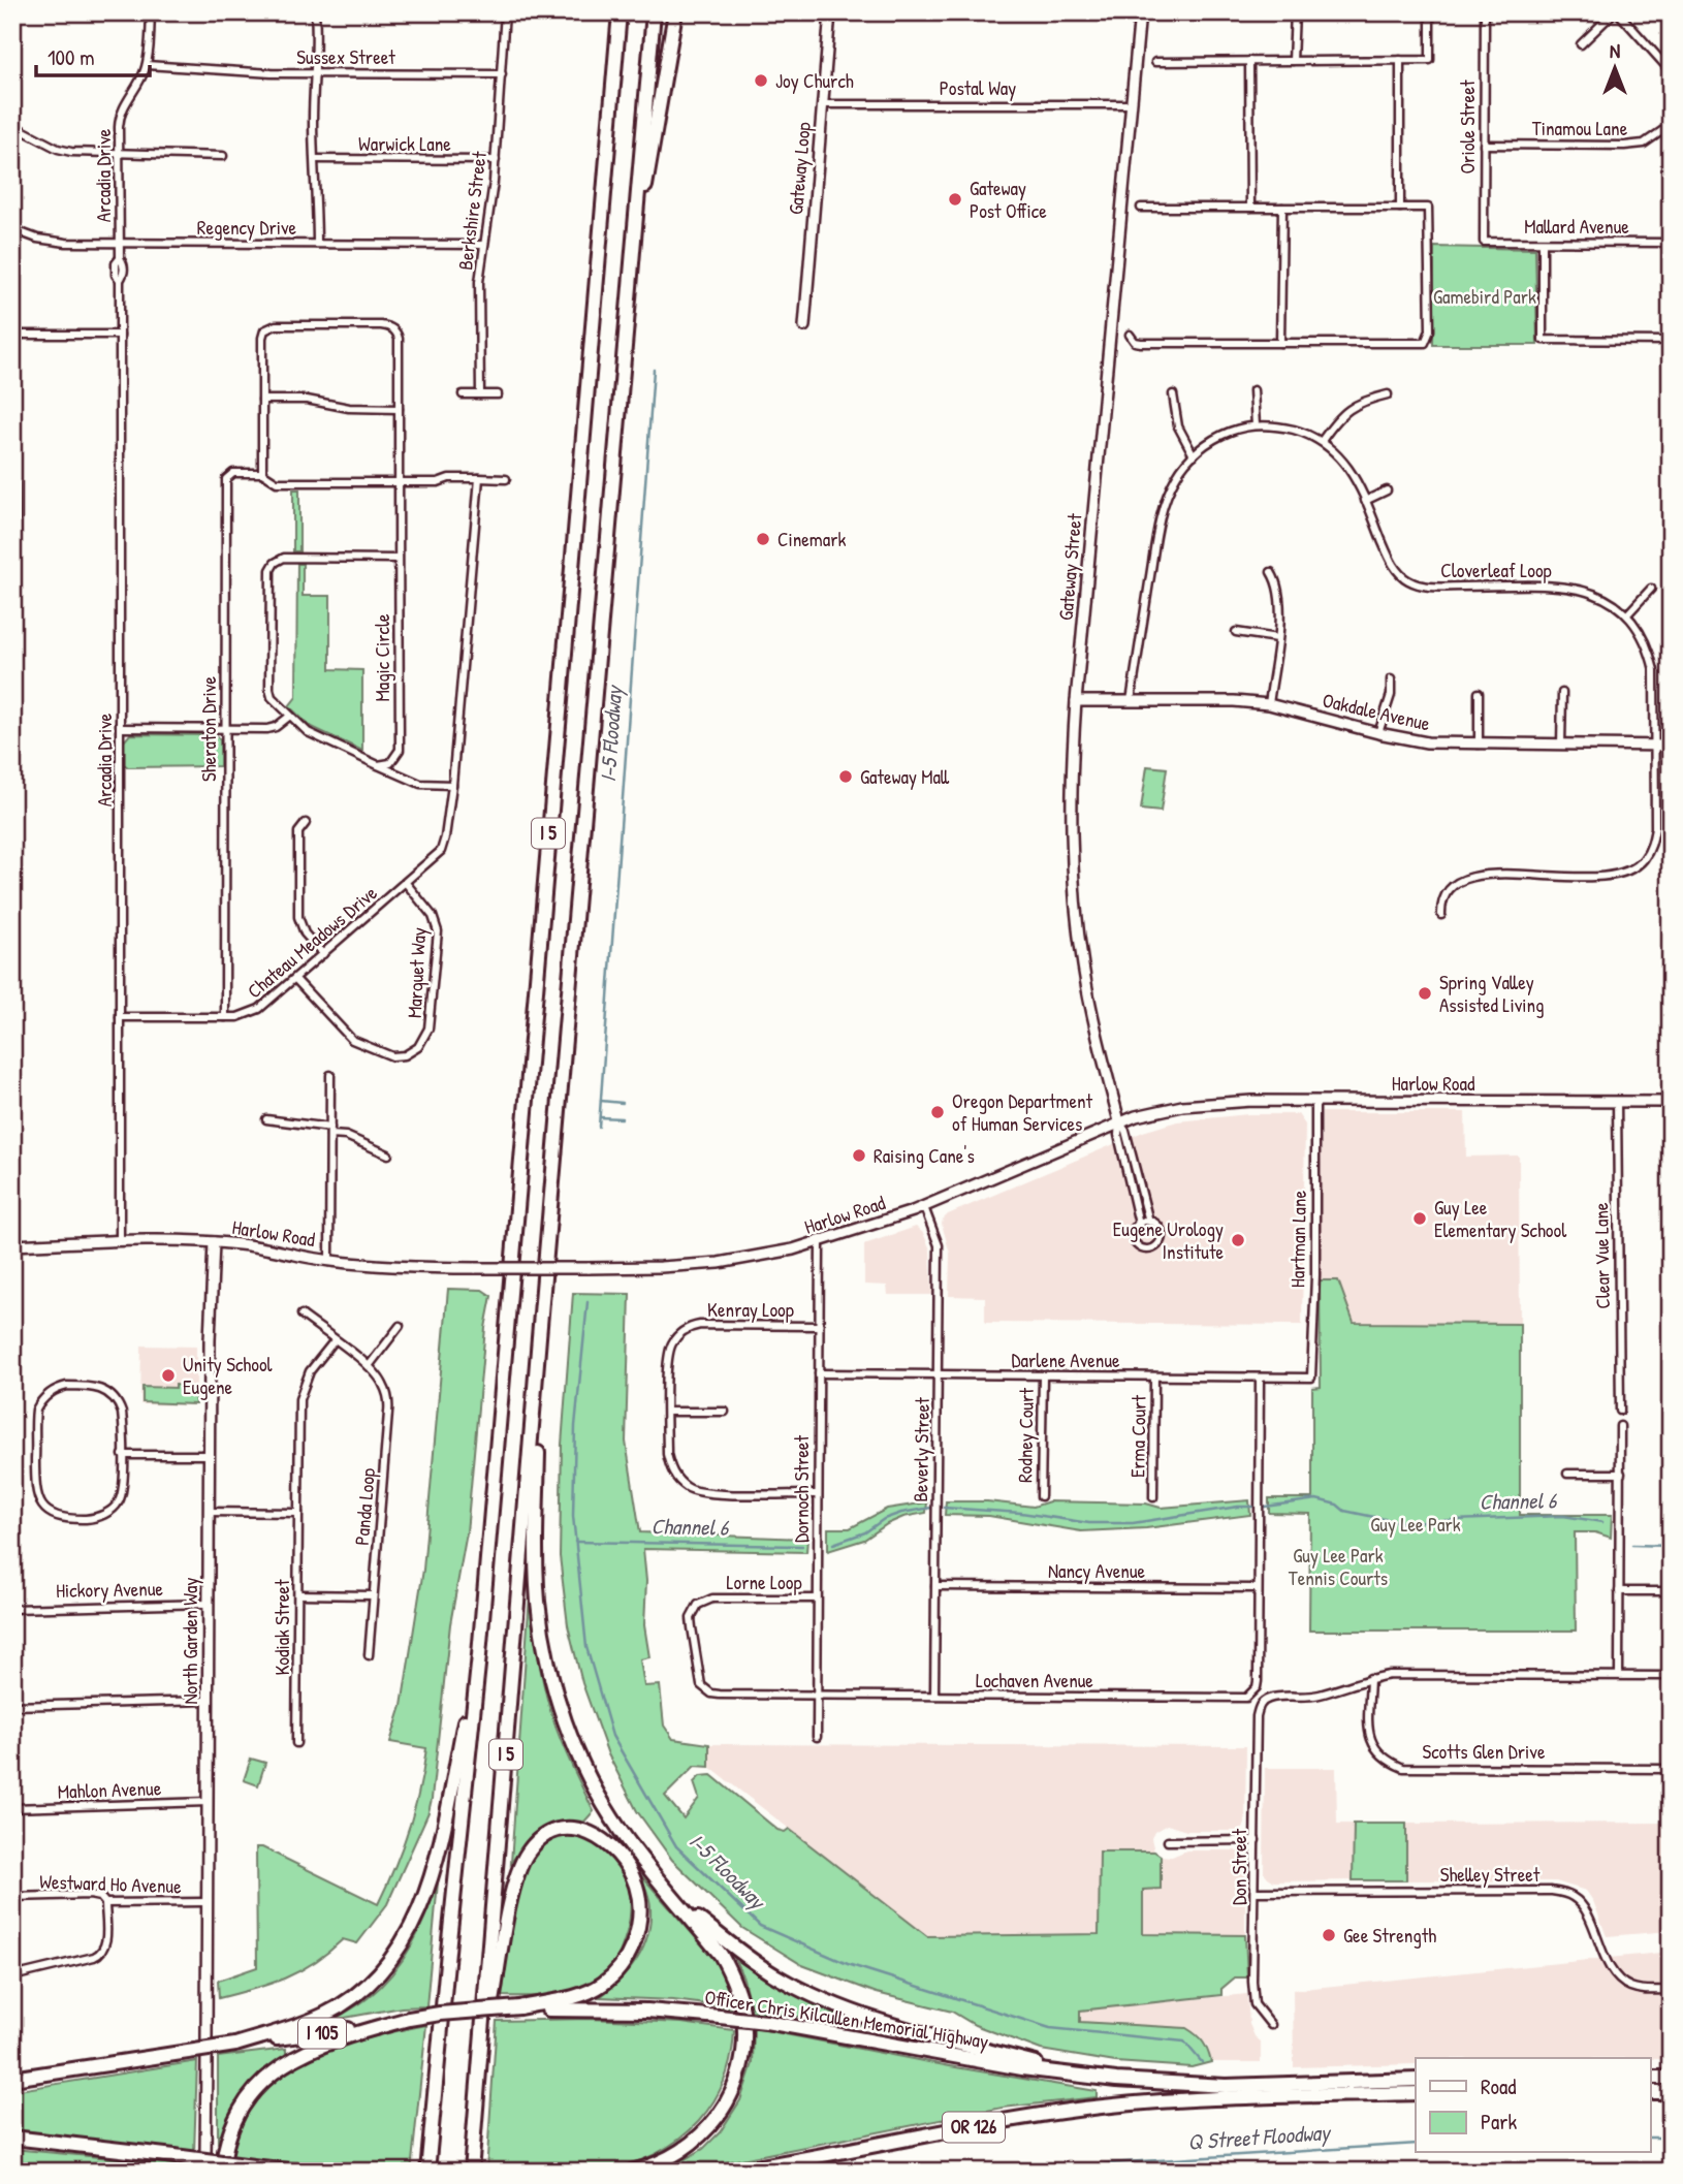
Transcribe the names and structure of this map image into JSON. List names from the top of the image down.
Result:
{
  "streets": {
    "highway": [
      "I 5",
      "Officer Chris Kilcullen Memorial Highway",
      "I 105",
      "OR 126"
    ],
    "main road": [
      "Gateway Loop",
      "Gateway Street",
      "Oakdale Avenue",
      "Harlow Road",
      "North Garden Way"
    ],
    "street": [
      "Sussex Street",
      "Postal Way",
      "Oriole Street",
      "Tinamou Lane",
      "Warwick Lane",
      "Arcadia Drive",
      "Berkshire Street",
      "Mallard Avenue",
      "Regency Drive",
      "Cloverleaf Loop",
      "Magic Circle",
      "Sheraton Drive",
      "Chateau Meadows Drive",
      "Marquet Way",
      "Hartman Lane",
      "Clear Vue Lane",
      "Kenray Loop",
      "Darlene Avenue",
      "Rodney Court",
      "Erma Court",
      "Beverly Street",
      "Dornoch Street",
      "Panda Loop",
      "Nancy Avenue",
      "Lorne Loop",
      "Hickory Avenue",
      "Kodiak Street",
      "Lochaven Avenue",
      "Scotts Glen Drive",
      "Mahlon Avenue",
      "Don Street",
      "Shelley Street",
      "Westward Ho Avenue"
    ]
  },
  "crossings": [
    ["Sussex Street", "Arcadia Drive"],
    ["Sussex Street", "Berkshire Street"],
    ["Postal Way", "Gateway Loop"],
    ["Postal Way", "Gateway Street"],
    ["Oriole Street", "Tinamou Lane"],
    ["Oriole Street", "Mallard Avenue"],
    ["Warwick Lane", "Berkshire Street"],
    ["Arcadia Drive", "Regency Drive"],
    ["Arcadia Drive", "Chateau Meadows Drive"],
    ["Arcadia Drive", "Harlow Road"],
    ["Berkshire Street", "Regency Drive"],
    ["Gateway Street", "Oakdale Avenue"],
    ["Gateway Street", "Harlow Road"],
    ["Cloverleaf Loop", "Oakdale Avenue"],
    ["Sheraton Drive", "Chateau Meadows Drive"],
    ["Chateau Meadows Drive", "Marquet Way"],
    ["Harlow Road", "Hartman Lane"],
    ["Harlow Road", "Clear Vue Lane"],
    ["Harlow Road", "Beverly Street"],
    ["Harlow Road", "Dornoch Street"],
    ["Harlow Road", "North Garden Way"],
    ["Hartman Lane", "Darlene Avenue"],
    ["Kenray Loop", "Dornoch Street"],
    ["Darlene Avenue", "Rodney Court"],
    ["Darlene Avenue", "Erma Court"],
    ["Darlene Avenue", "Beverly Street"],
    ["Darlene Avenue", "Dornoch Street"],
    ["Beverly Street", "Nancy Avenue"],
    ["Beverly Street", "Lochaven Avenue"],
    ["Dornoch Street", "Lorne Loop"],
    ["Dornoch Street", "Lochaven Avenue"],
    ["Panda Loop", "Kodiak Street"],
    ["Nancy Avenue", "Lochaven Avenue"],
    ["Lorne Loop", "Lochaven Avenue"],
    ["Hickory Avenue", "North Garden Way"],
    ["North Garden Way", "Mahlon Avenue"],
    ["North Garden Way", "Westward Ho Avenue"],
    ["Scotts Glen Drive", "Don Street"],
    ["Don Street", "Shelley Street"]
  ],
  "water": ["I-5 Floodway", "Channel 6", "Q Street Floodway"],
  "parks": ["Gamebird Park", "Guy Lee Park", "Guy Lee Park Tennis Courts"],
  "places": [
    "Joy Church",
    "Gateway Post Office",
    "Cinemark",
    "Gateway Mall",
    "Spring Valley Assisted Living",
    "Oregon Department of Human Services",
    "Raising Cane's",
    "Guy Lee Elementary School",
    "Eugene Urology Institute",
    "Unity School Eugene",
    "Gee Strength"
  ],
  "legend": ["Road", "Park"],
  "scale_bar": "100 m",
  "north": "top"
}
